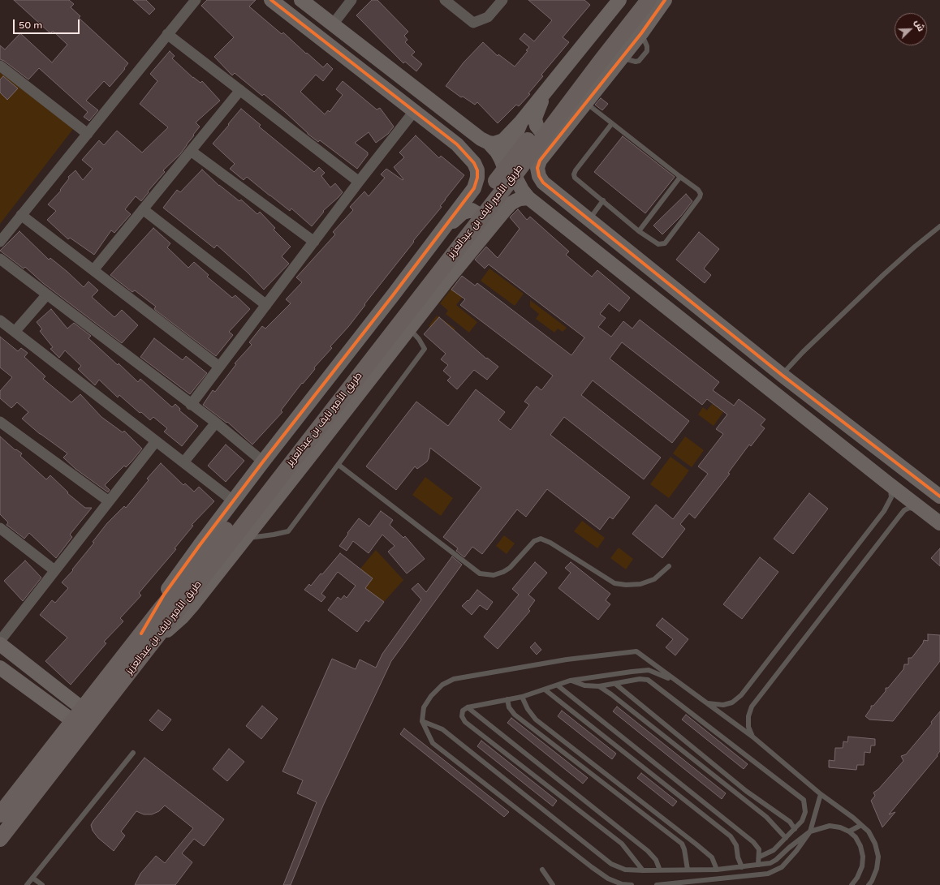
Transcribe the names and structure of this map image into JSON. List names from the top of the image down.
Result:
{
  "streets": {
    "main road": ["طريق الأمير نايف بن عبدالعزيز"]
  },
  "scale_bar": "50 m",
  "north": "top right"
}
